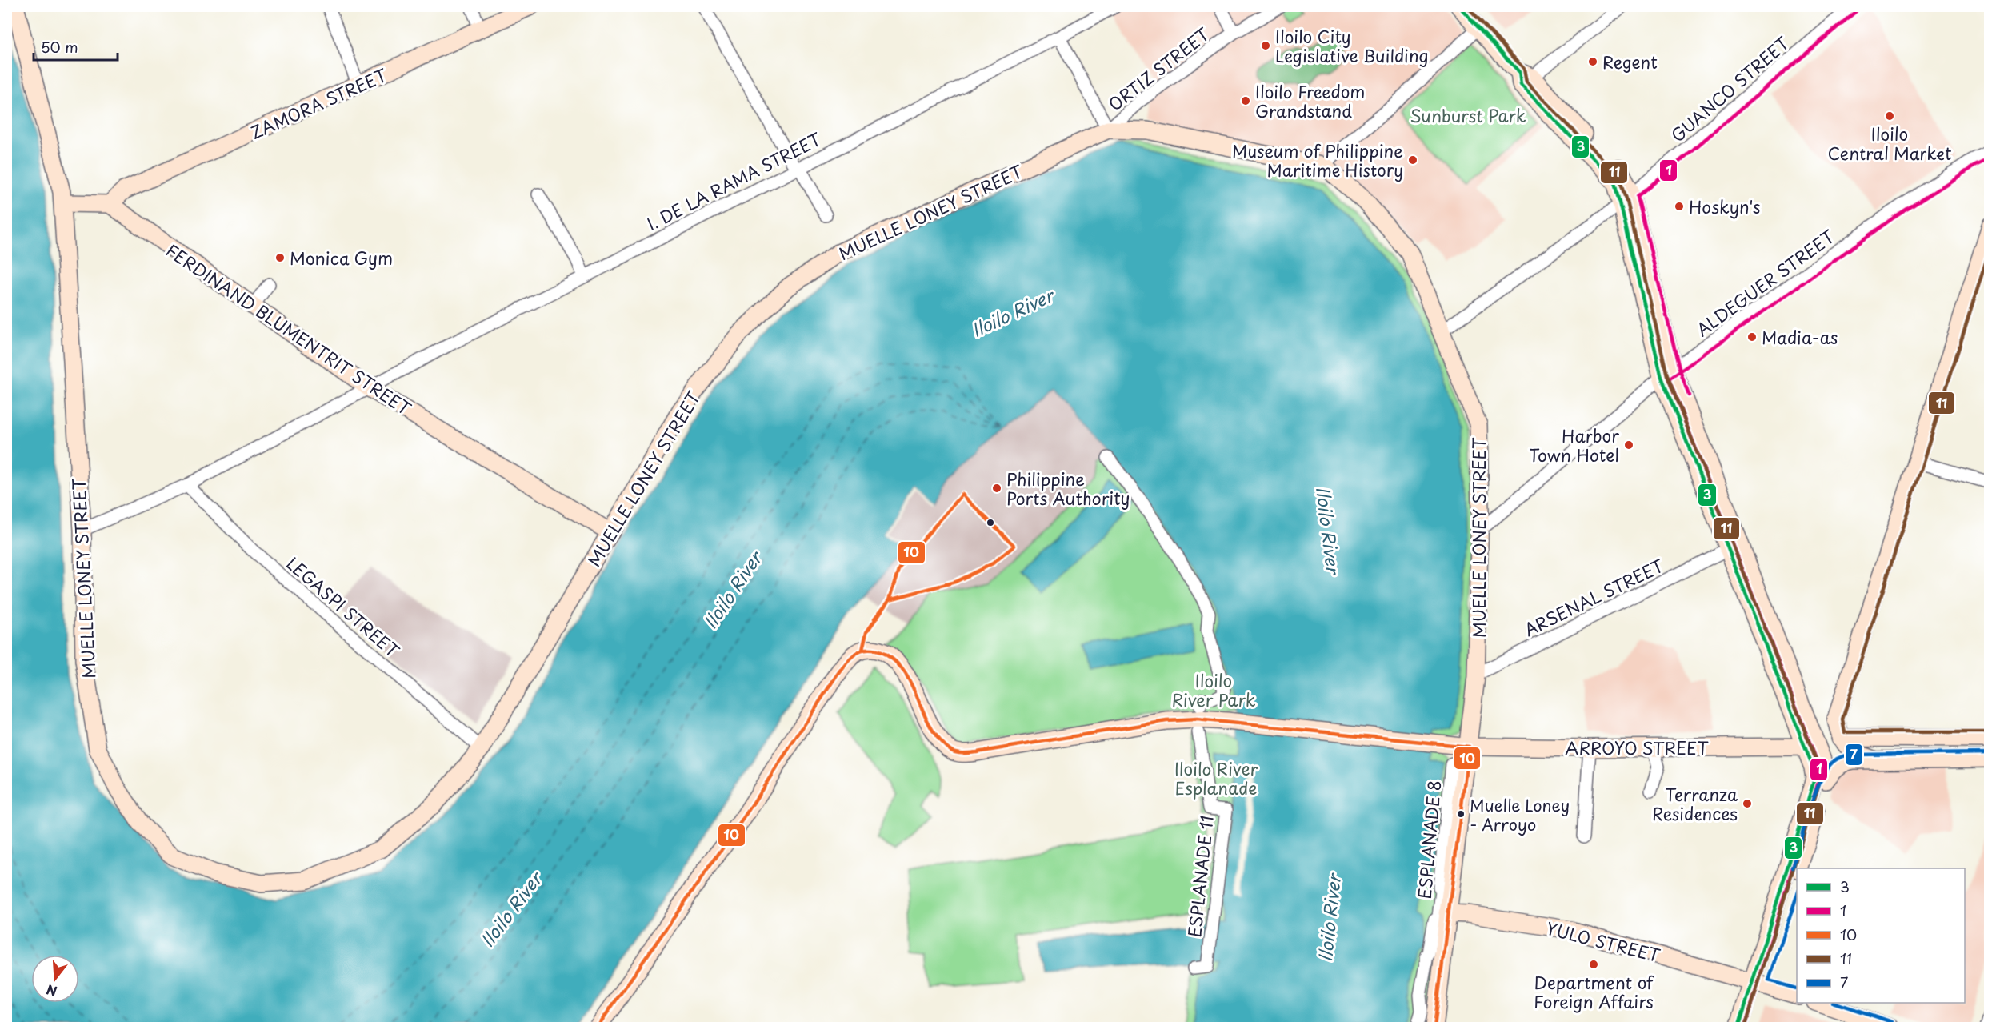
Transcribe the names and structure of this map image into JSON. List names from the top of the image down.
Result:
{
  "streets": {
    "main road": [
      "ZAMORA STREET",
      "MUELLE LONEY STREET",
      "FERDINAND BLUMENTRIT STREET",
      "ARROYO STREET",
      "YULO STREET"
    ],
    "street": [
      "ORTIZ STREET",
      "GUANCO STREET",
      "I. DE LA RAMA STREET",
      "ALDEGUER STREET",
      "ARSENAL STREET",
      "LEGASPI STREET",
      "ESPLANADE 8",
      "ESPLANADE 11"
    ]
  },
  "crossings": [
    ["ORTIZ STREET", "MUELLE LONEY STREET"],
    ["GUANCO STREET", "MUELLE LONEY STREET"],
    ["ZAMORA STREET", "FERDINAND BLUMENTRIT STREET"],
    ["I. DE LA RAMA STREET", "FERDINAND BLUMENTRIT STREET"],
    ["MUELLE LONEY STREET", "ALDEGUER STREET"],
    ["MUELLE LONEY STREET", "FERDINAND BLUMENTRIT STREET"],
    ["MUELLE LONEY STREET", "ARSENAL STREET"],
    ["MUELLE LONEY STREET", "LEGASPI STREET"],
    ["MUELLE LONEY STREET", "ARROYO STREET"],
    ["MUELLE LONEY STREET", "YULO STREET"]
  ],
  "water": ["Iloilo River"],
  "parks": ["Sunburst Park", "Iloilo River Park", "Iloilo River Esplanade"],
  "places": [
    "Iloilo City Legislative Building",
    "Regent",
    "Iloilo Freedom Grandstand",
    "Iloilo Central Market",
    "Museum of Philippine Maritime History",
    "Hoskyn's",
    "Monica Gym",
    "Madia-as",
    "Harbor Town Hotel",
    "Philippine Ports Authority",
    "Terranza Residences",
    "Muelle Loney - Arroyo",
    "Department of Foreign Affairs"
  ],
  "lines": [
    "transit line 3",
    "transit line 11",
    "transit line 1",
    "transit line 10",
    "transit line 7"
  ],
  "legend": [
    "3",
    "1",
    "10",
    "11",
    "7"
  ],
  "scale_bar": "50 m",
  "north": "bottom"
}
